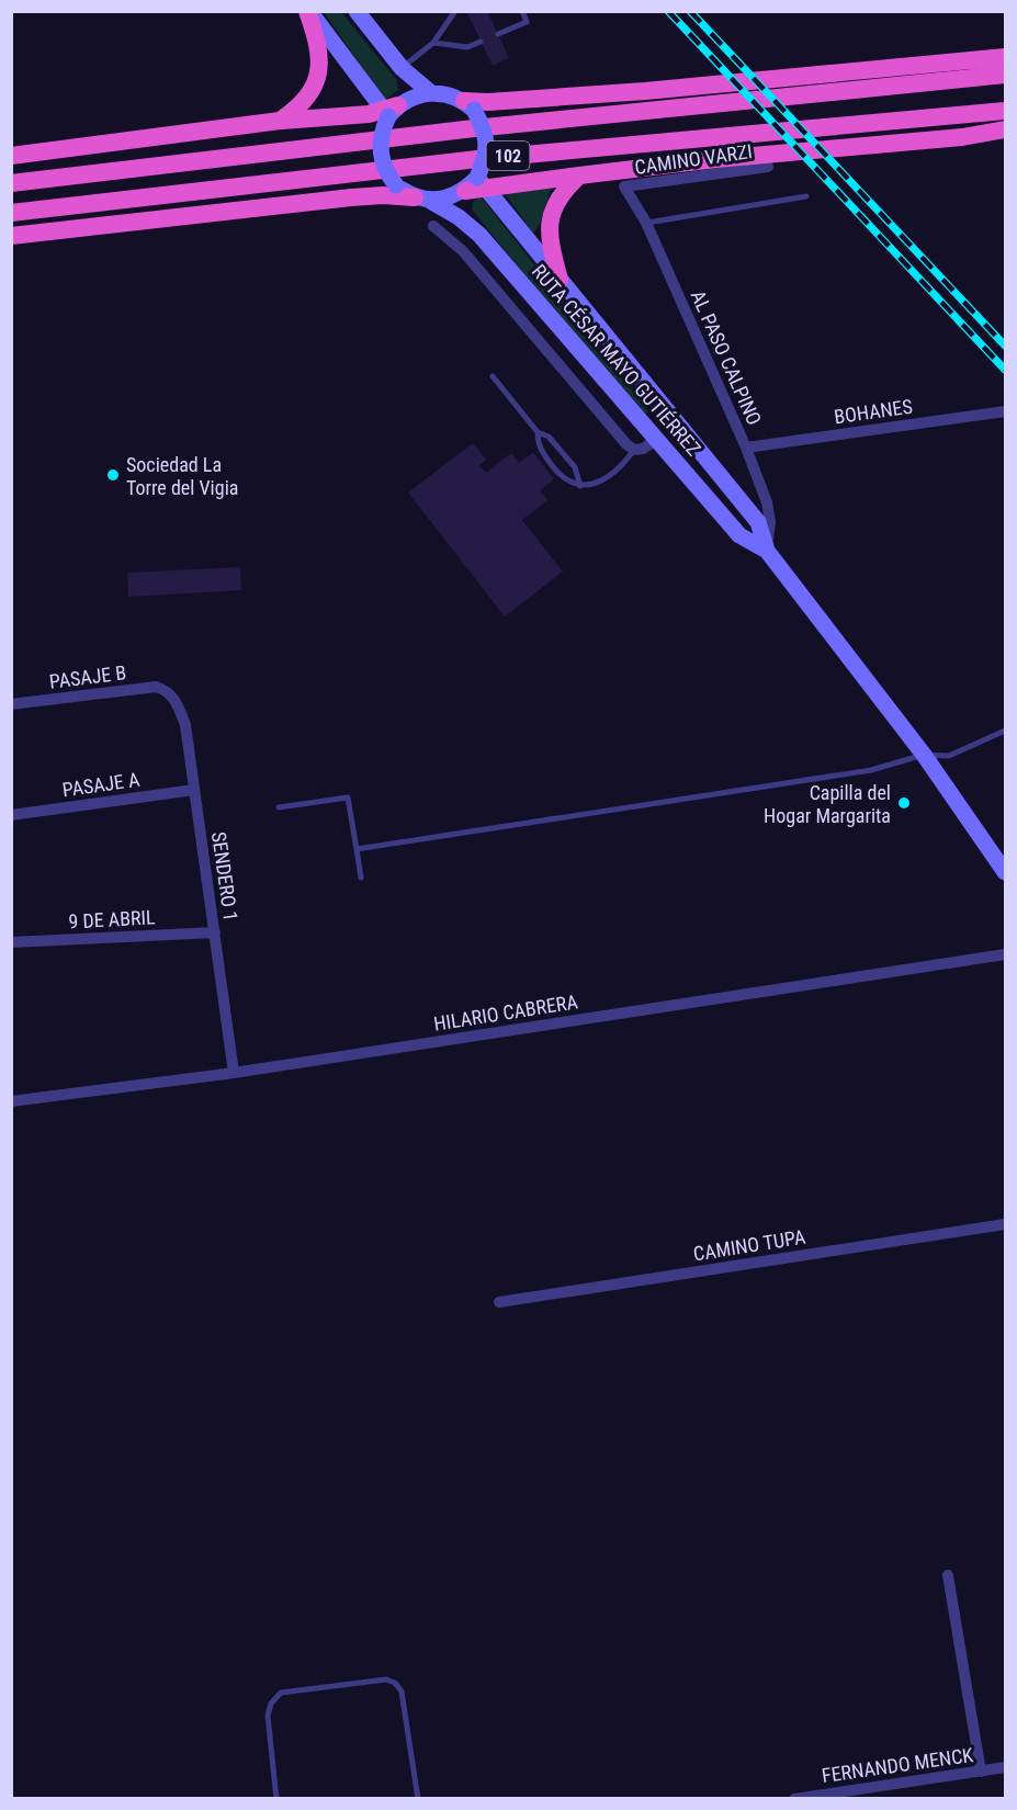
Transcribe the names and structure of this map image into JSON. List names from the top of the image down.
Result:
{
  "streets": {
    "highway": ["102"],
    "main road": ["RUTA CÉSAR MAYO GUTIÉRREZ"],
    "street": [
      "CAMINO VARZI",
      "AL PASO CALPINO",
      "BOHANES",
      "PASAJE B",
      "PASAJE A",
      "SENDERO 1",
      "9 DE ABRIL",
      "HILARIO CABRERA",
      "CAMINO TUPA",
      "FERNANDO MENCK"
    ]
  },
  "crossings": [
    ["CAMINO VARZI", "AL PASO CALPINO"],
    ["AL PASO CALPINO", "RUTA CÉSAR MAYO GUTIÉRREZ"],
    ["AL PASO CALPINO", "BOHANES"],
    ["PASAJE B", "SENDERO 1"],
    ["PASAJE A", "SENDERO 1"],
    ["SENDERO 1", "9 DE ABRIL"],
    ["SENDERO 1", "HILARIO CABRERA"]
  ],
  "places": ["Sociedad La Torre del Vigia", "Capilla del Hogar Margarita"]
}
